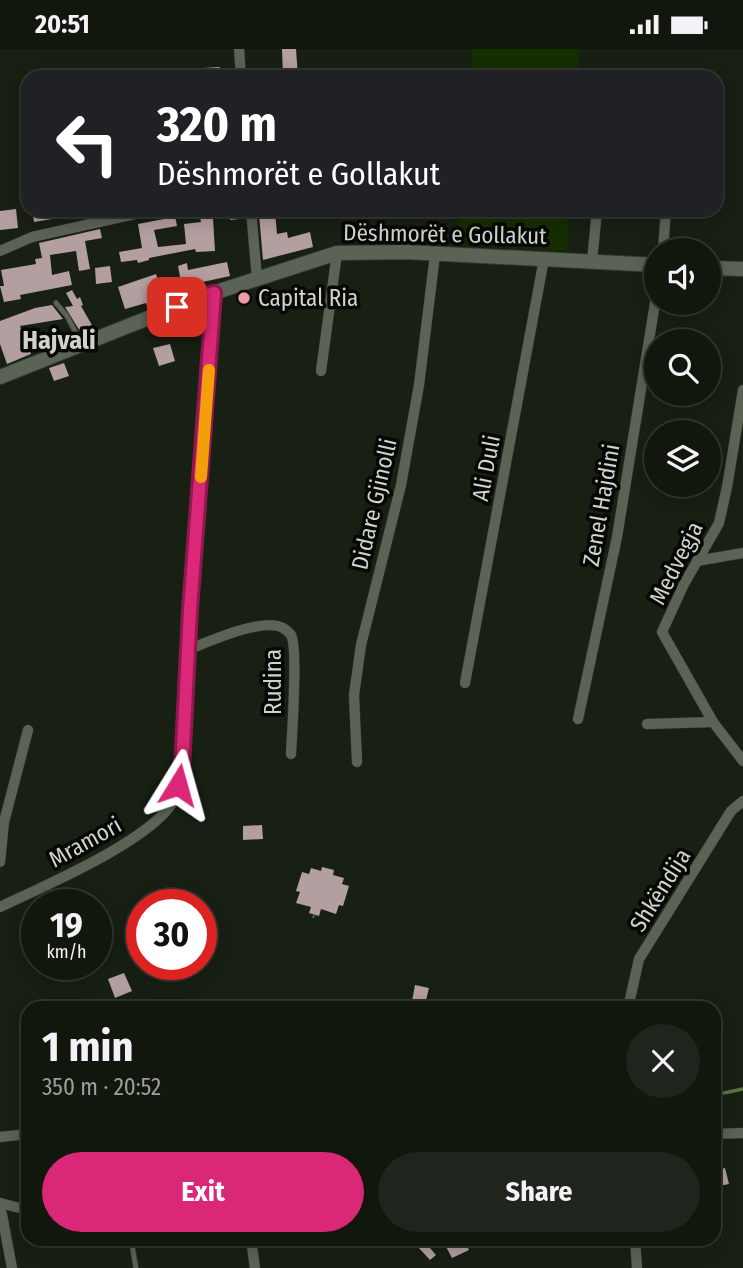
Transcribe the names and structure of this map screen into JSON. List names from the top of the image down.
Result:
{
  "streets": {
    "street": [
      "Dëshmorët e Gollakut",
      "Ali Duli",
      "Didare Gjinolli",
      "Zenel Hajdini",
      "Medvegja",
      "Rudina",
      "Mramori",
      "Shkëndija"
    ]
  },
  "crossings": [
    ["Dëshmorët e Gollakut", "Ali Duli"],
    ["Dëshmorët e Gollakut", "Didare Gjinolli"],
    ["Dëshmorët e Gollakut", "Mramori"],
    ["Rudina", "Mramori"]
  ],
  "districts": ["Hajvali"],
  "places": ["Capital Ria"],
  "page": {
    "status": "20:51",
    "turn": ["320 m", "Dëshmorët e Gollakut"],
    "speed": "19 km/h",
    "limit": "30",
    "heading": ["1 min", "350 m · 20:52"],
    "buttons": ["Exit", "Share"]
  }
}
